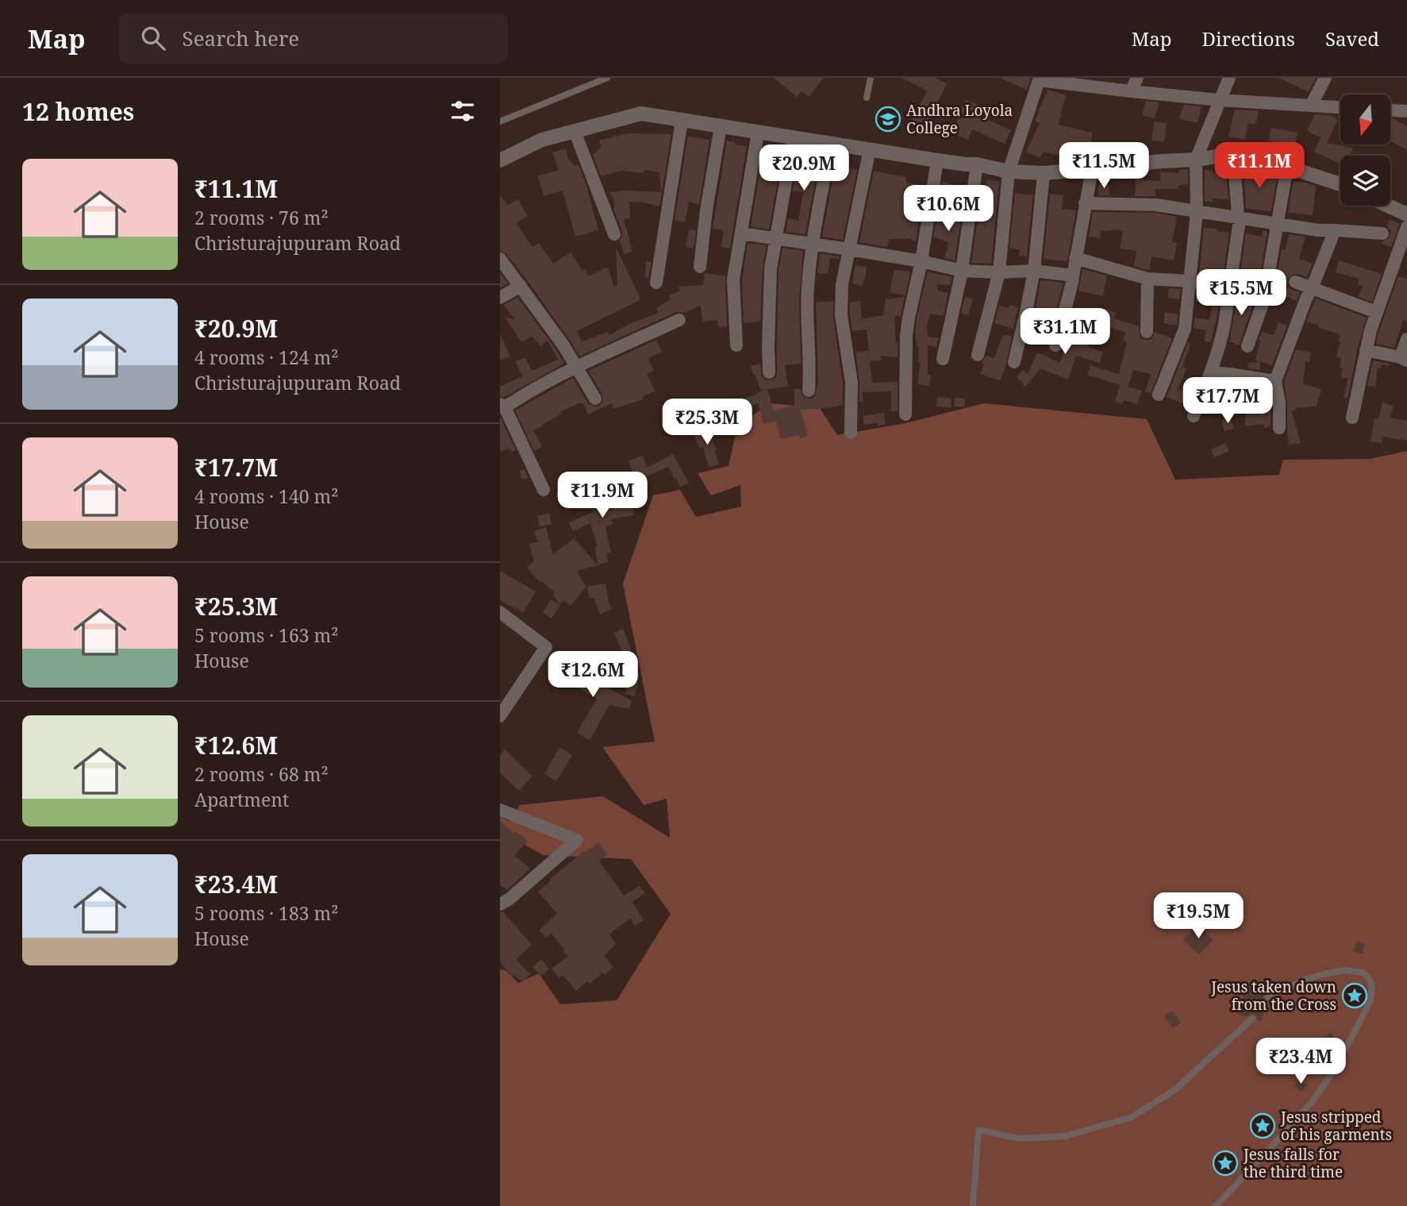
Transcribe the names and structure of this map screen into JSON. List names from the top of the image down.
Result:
{
  "places": {
    "school or university": ["Andhra Loyola College"],
    "place": ["Jesus taken down from the Cross", "Jesus stripped of his garments", "Jesus falls for the third time"]
  },
  "north": "bottom",
  "page": {
    "header": "Map",
    "search": "Search here",
    "nav": ["Map", "Directions", "Saved"],
    "heading": "12 homes",
    "price": [
      "₹11.5M",
      "₹11.1M",
      "₹20.9M",
      "₹10.6M",
      "₹15.5M",
      "₹31.1M",
      "₹17.7M",
      "₹25.3M",
      "₹11.9M",
      "₹12.6M",
      "₹19.5M",
      "₹23.4M"
    ],
    "list": [
      {
        "name": "₹11.1M",
        "note": "2 rooms · 76 m² · Christurajupuram Road"
      },
      {
        "name": "₹20.9M",
        "note": "4 rooms · 124 m² · Christurajupuram Road"
      },
      {
        "name": "₹17.7M",
        "note": "4 rooms · 140 m² · House"
      },
      {
        "name": "₹25.3M",
        "note": "5 rooms · 163 m² · House"
      },
      {
        "name": "₹12.6M",
        "note": "2 rooms · 68 m² · Apartment"
      },
      {
        "name": "₹23.4M",
        "note": "5 rooms · 183 m² · House"
      }
    ]
  }
}
